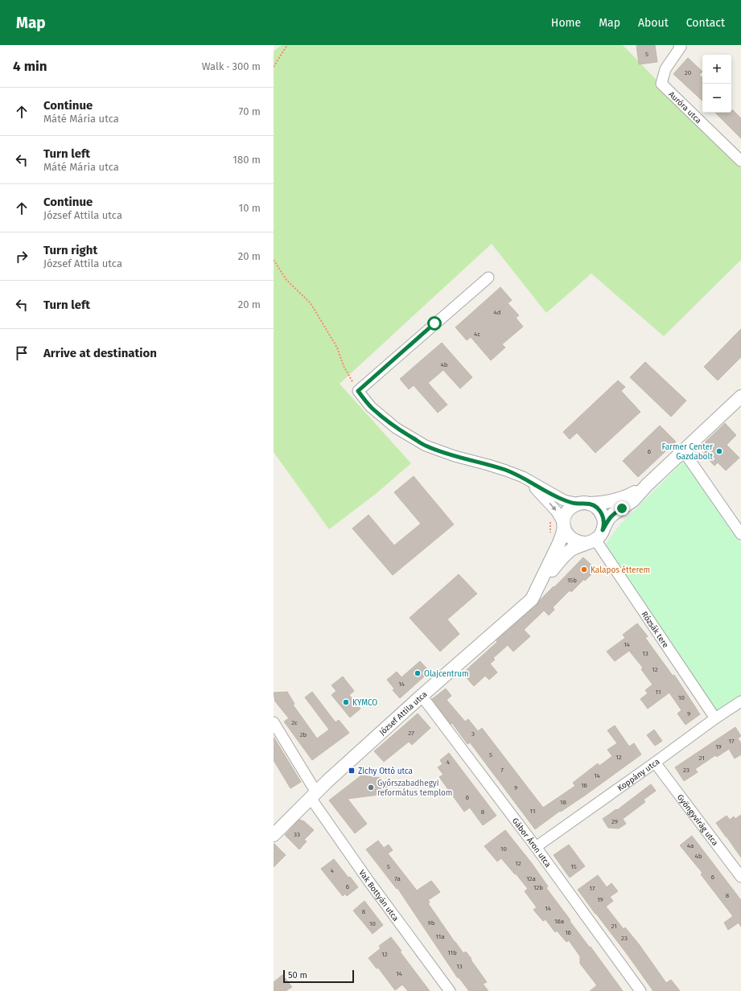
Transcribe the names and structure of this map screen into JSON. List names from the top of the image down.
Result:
{
  "streets": {
    "street": [
      "Auróra utca",
      "Rózsák tere",
      "József Attila utca",
      "Koppány utca",
      "Gyöngyvirág utca",
      "Gábor Áron utca",
      "Vak Bottyán utca"
    ]
  },
  "crossings": [
    ["Rózsák tere", "József Attila utca"],
    ["Rózsák tere", "Koppány utca"],
    ["József Attila utca", "Gábor Áron utca"],
    ["József Attila utca", "Vak Bottyán utca"],
    ["Koppány utca", "Gyöngyvirág utca"],
    ["Koppány utca", "Gábor Áron utca"]
  ],
  "places": {
    "other": [
      "Farmer Center Gazdabolt",
      "Kalapos étterem",
      "Olajcentrum",
      "KYMCO",
      "Győrszabadhegyi református templom"
    ],
    "transit": ["Zichy Ottó utca"]
  },
  "house_numbers": [
    "5",
    "20",
    "4d",
    "4c",
    "4b",
    "6",
    "15b",
    "14",
    "13",
    "12",
    "14",
    "11",
    "10",
    "9",
    "2c",
    "27",
    "3",
    "2b",
    "17",
    "19",
    "5",
    "12",
    "21",
    "4",
    "7",
    "23",
    "14",
    "16",
    "9",
    "6",
    "18",
    "11",
    "8",
    "29",
    "33",
    "4a",
    "10",
    "4b",
    "12",
    "5",
    "15",
    "4",
    "6",
    "7a",
    "12a",
    "6",
    "12b",
    "17",
    "8",
    "19",
    "14",
    "8",
    "16a",
    "9b",
    "10",
    "21",
    "16",
    "11a",
    "23",
    "11b",
    "12",
    "13",
    "14"
  ],
  "scale_bar": "50 m",
  "page": {
    "header": "Map",
    "nav": [
      "Home",
      "Map",
      "About",
      "Contact"
    ],
    "heading": ["4 min", "Walk · 300 m"],
    "map_buttons": ["+", "−"],
    "list": [
      ["Continue", "Máté Mária utca", "70 m"],
      ["Turn left", "Máté Mária utca", "180 m"],
      ["Continue", "József Attila utca", "10 m"],
      ["Turn right", "József Attila utca", "20 m"],
      ["Turn left", "20 m"],
      "Arrive at destination"
    ],
    "scale": "50 m"
  }
}
